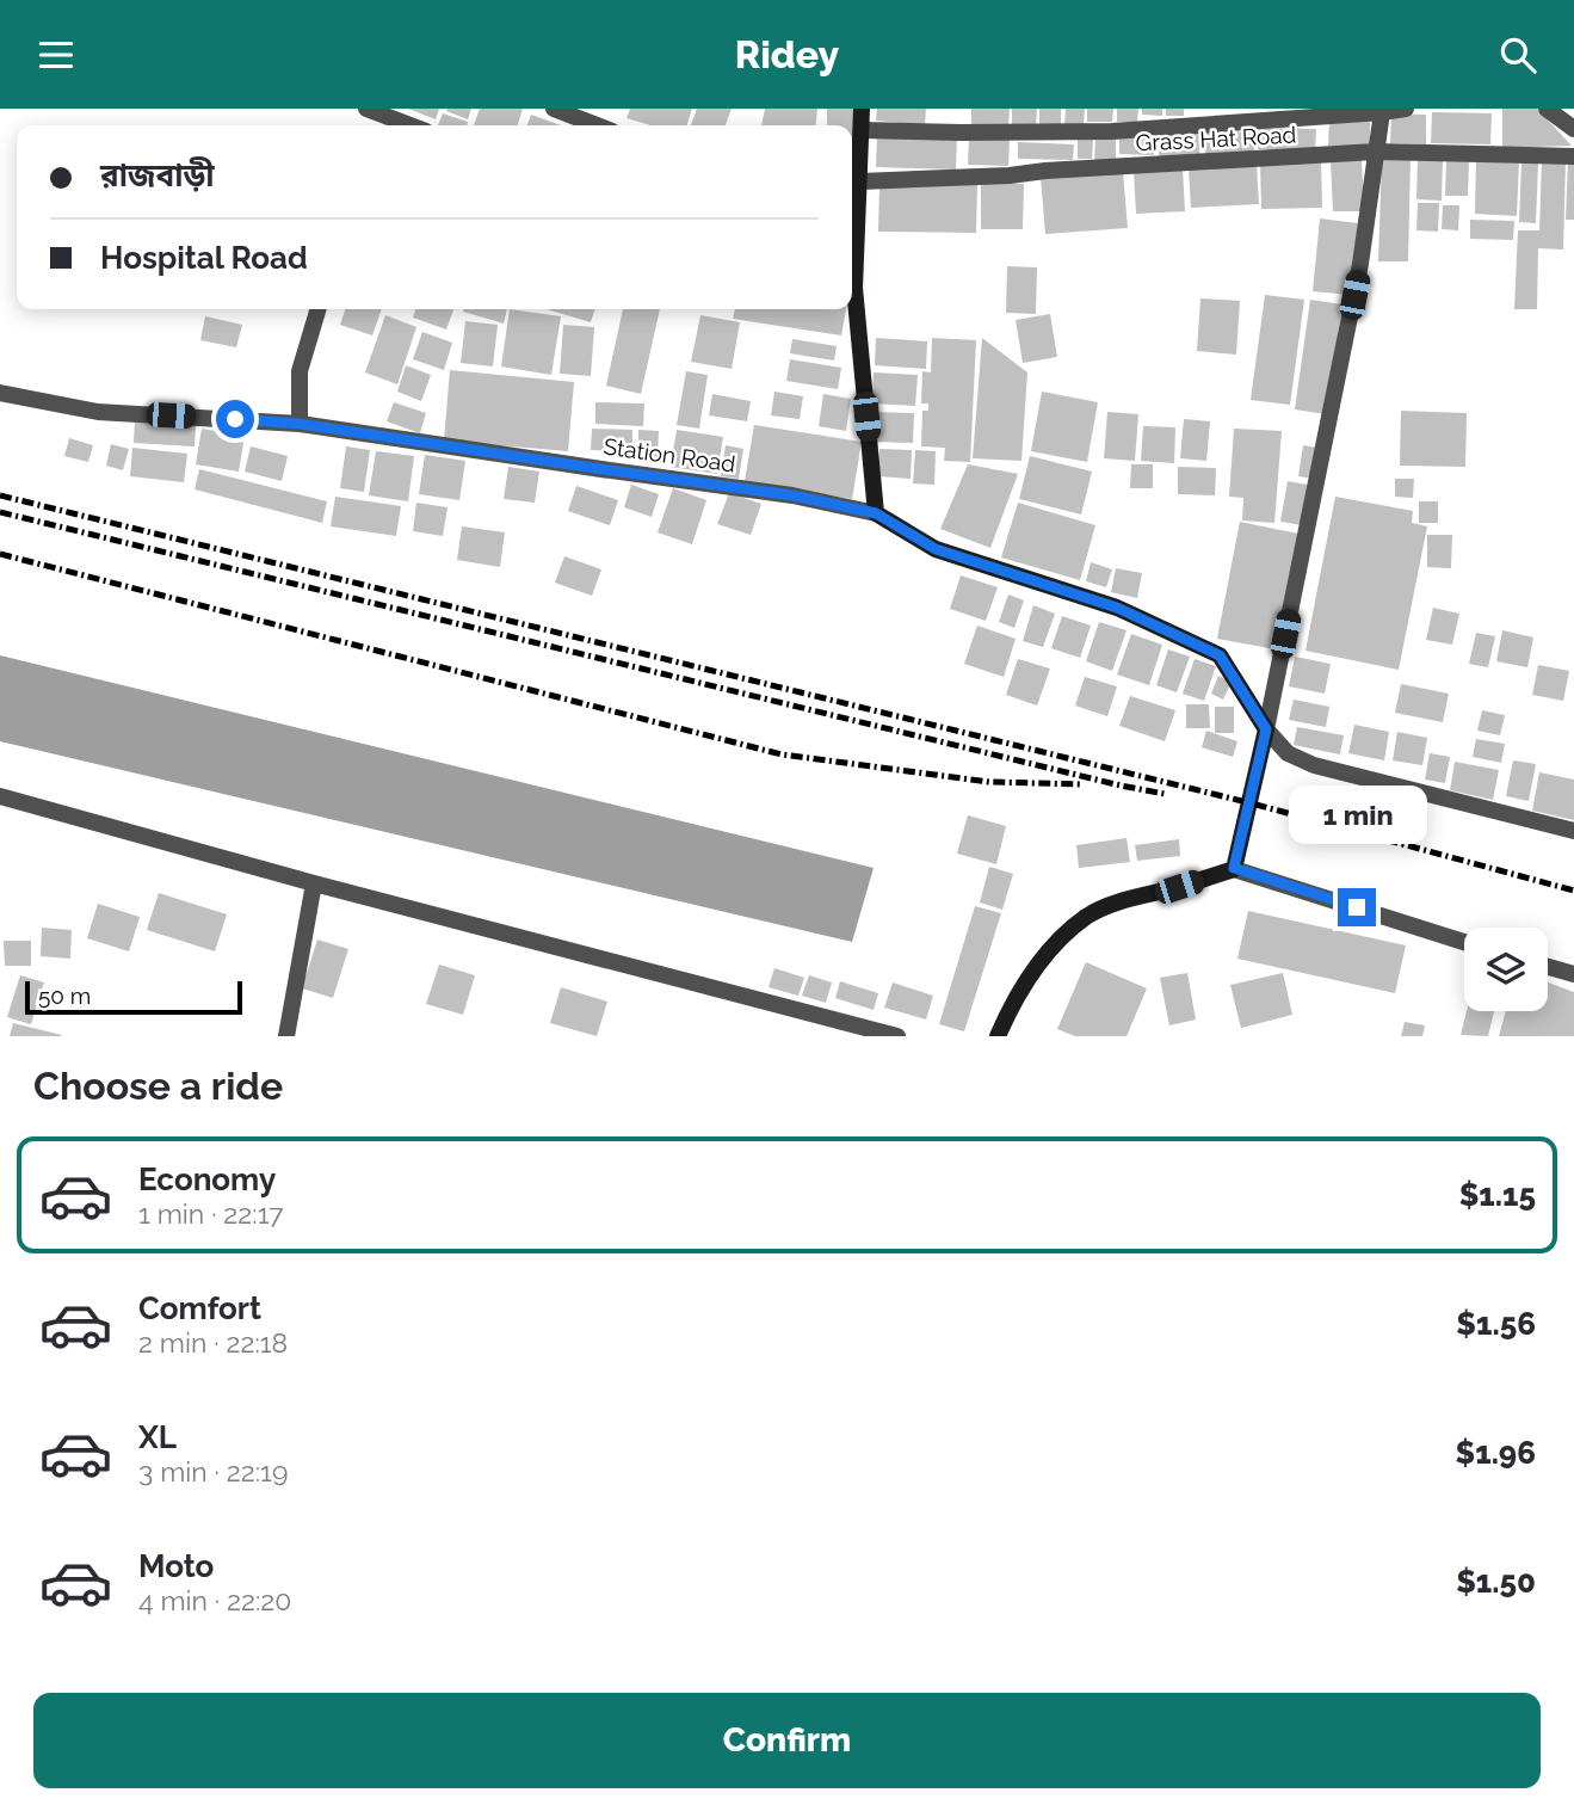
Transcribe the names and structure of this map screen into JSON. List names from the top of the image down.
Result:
{
  "streets": {
    "street": ["Grass Hat Road", "Station Road"]
  },
  "scale_bar": "50 m",
  "page": {
    "header": "Ridey",
    "banner": ["রাজবাড়ী", "Hospital Road"],
    "bubble": "1 min",
    "scale": "50 m",
    "heading": "Choose a ride",
    "list": [
      {
        "name": "Economy",
        "note": "1 min · 22:17",
        "value": "$1.15"
      },
      {
        "name": "Comfort",
        "note": "2 min · 22:18",
        "value": "$1.56"
      },
      {
        "name": "XL",
        "note": "3 min · 22:19",
        "value": "$1.96"
      },
      {
        "name": "Moto",
        "note": "4 min · 22:20",
        "value": "$1.50"
      }
    ],
    "buttons": "Confirm"
  }
}
